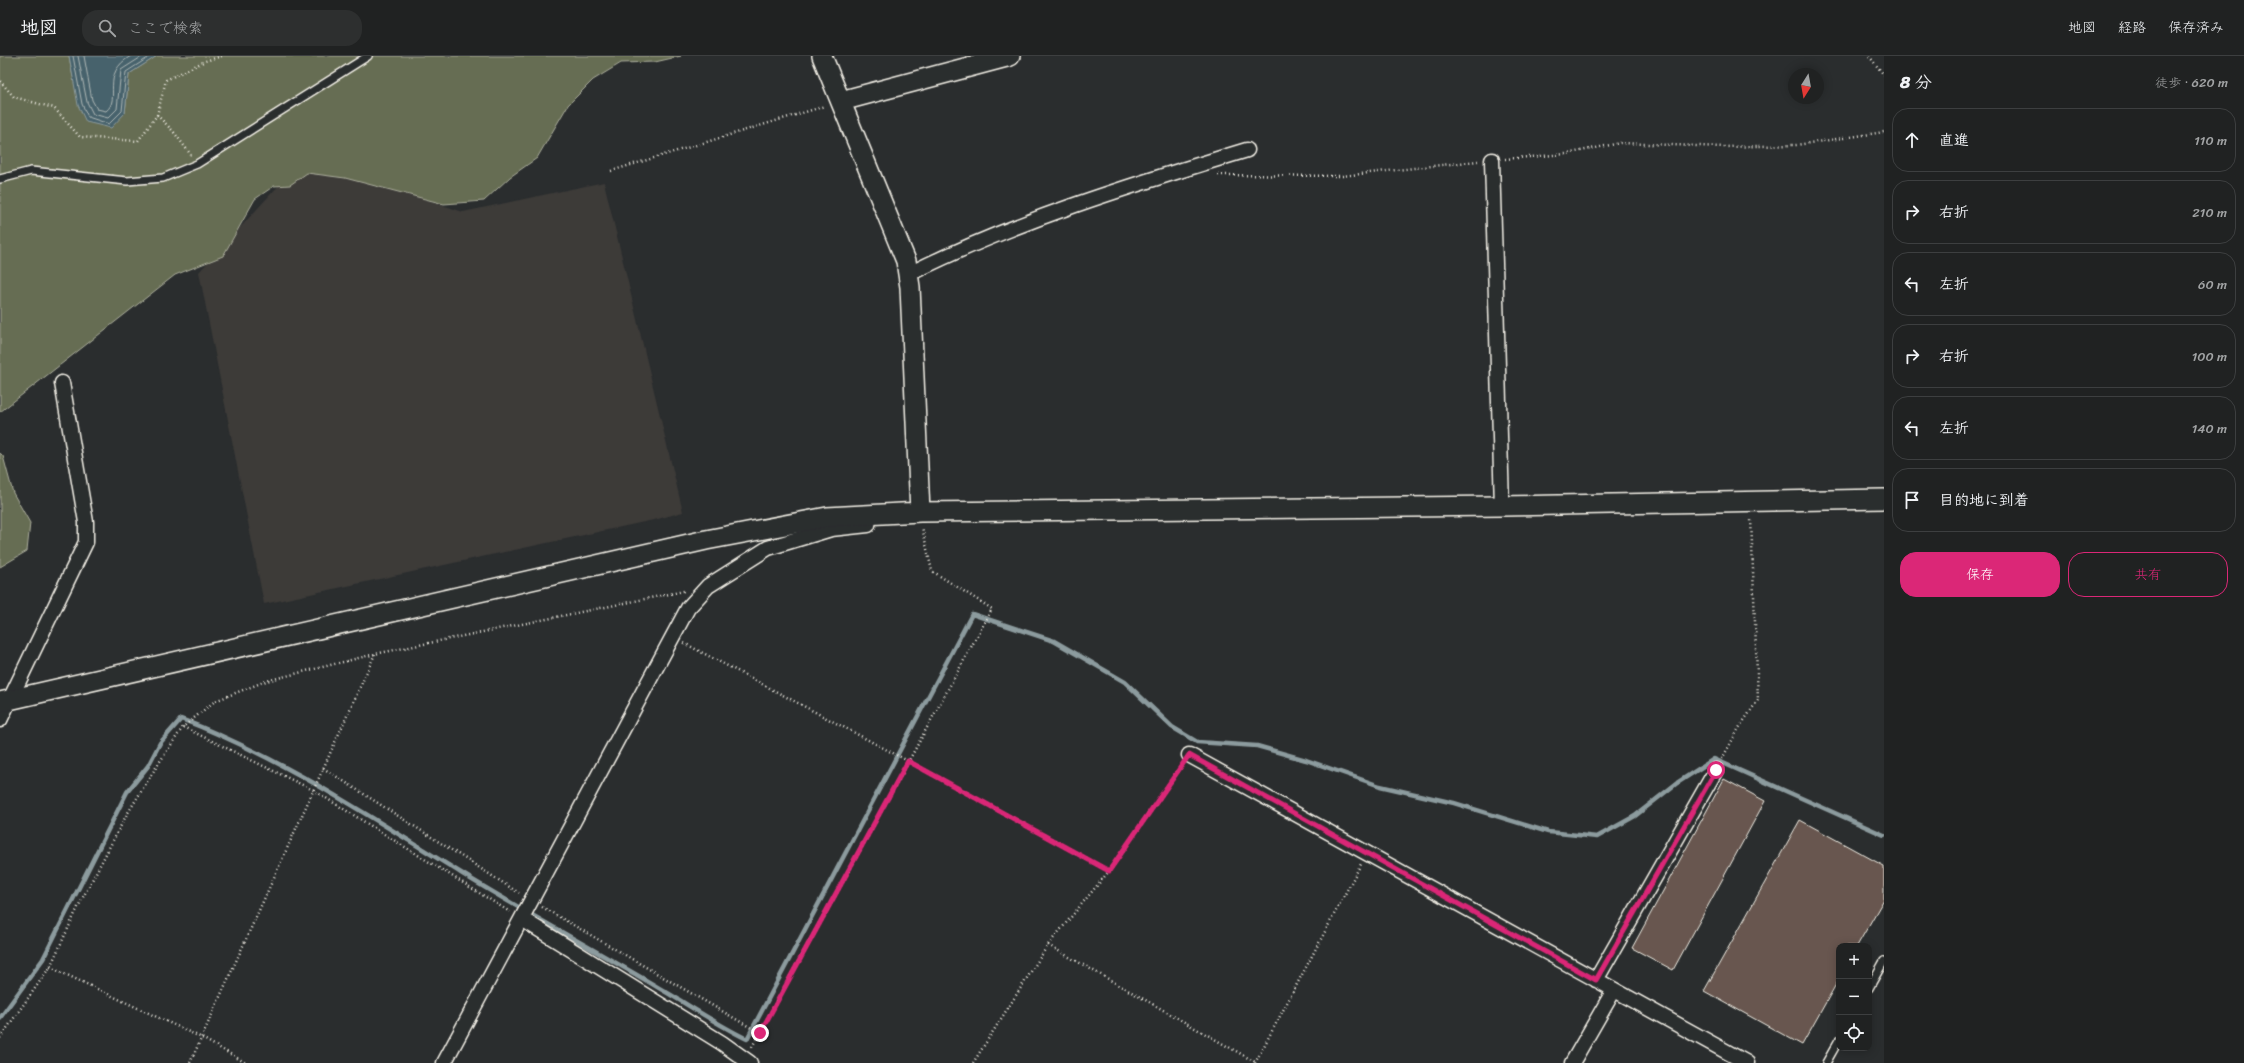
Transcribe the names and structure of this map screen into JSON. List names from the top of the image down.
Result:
{
  "north": "bottom",
  "page": {
    "header": "地図",
    "search": "ここで検索",
    "nav": ["地図", "経路", "保存済み"],
    "heading": ["8 分", "徒歩 · 620 m"],
    "list": [
      ["直進", "110 m"],
      ["右折", "210 m"],
      ["左折", "60 m"],
      ["右折", "100 m"],
      ["左折", "140 m"],
      "目的地に到着"
    ],
    "buttons": ["保存", "共有"],
    "map_buttons": ["+", "−"]
  }
}
